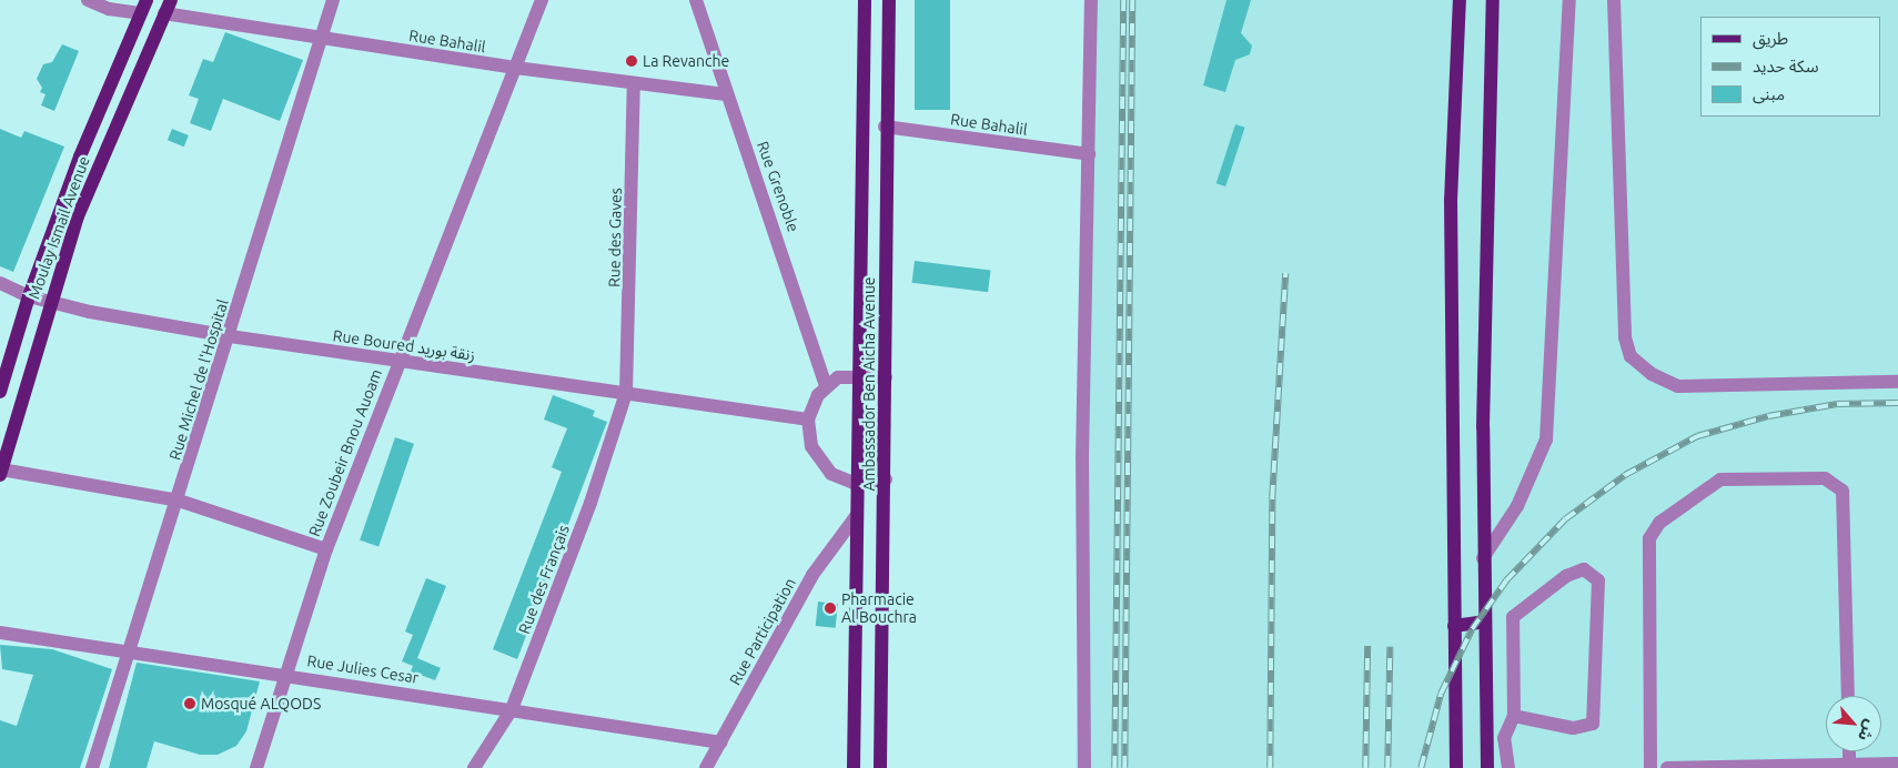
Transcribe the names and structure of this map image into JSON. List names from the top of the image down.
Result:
{
  "streets": {
    "main road": ["Moulay Ismail Avenue", "Ambassador Ben Aicha Avenue"],
    "street": [
      "Rue Bahalil",
      "Rue Grenoble",
      "Rue des Gaves",
      "Rue Boured زنقة بوريد",
      "Rue Michel de l'Hospital",
      "Rue Zoubeir Bnou Auoam",
      "Rue des Français",
      "Rue Participation",
      "Rue Julies Cesar"
    ]
  },
  "crossings": [
    ["Rue Bahalil", "Rue Grenoble"],
    ["Rue Bahalil", "Moulay Ismail Avenue"],
    ["Rue Bahalil", "Rue des Gaves"],
    ["Rue Bahalil", "Rue Michel de l'Hospital"],
    ["Rue Bahalil", "Ambassador Ben Aicha Avenue"],
    ["Rue Bahalil", "Rue Zoubeir Bnou Auoam"],
    ["Moulay Ismail Avenue", "Rue Boured زنقة بوريد"],
    ["Rue des Gaves", "Rue Boured زنقة بوريد"],
    ["Rue des Gaves", "Rue des Français"],
    ["Rue Boured زنقة بوريد", "Rue Michel de l'Hospital"],
    ["Rue Boured زنقة بوريد", "Rue Zoubeir Bnou Auoam"],
    ["Rue Boured زنقة بوريد", "Rue des Français"],
    ["Rue Michel de l'Hospital", "Rue Julies Cesar"],
    ["Ambassador Ben Aicha Avenue", "Rue Participation"],
    ["Rue Zoubeir Bnou Auoam", "Rue Julies Cesar"],
    ["Rue des Français", "Rue Julies Cesar"],
    ["Rue Participation", "Rue Julies Cesar"]
  ],
  "places": ["La Revanche", "Pharmacie Al Bouchra", "Mosqué ALQODS"],
  "legend": ["طريق", "سكة حديد", "مبنى"],
  "north": "bottom right"
}
